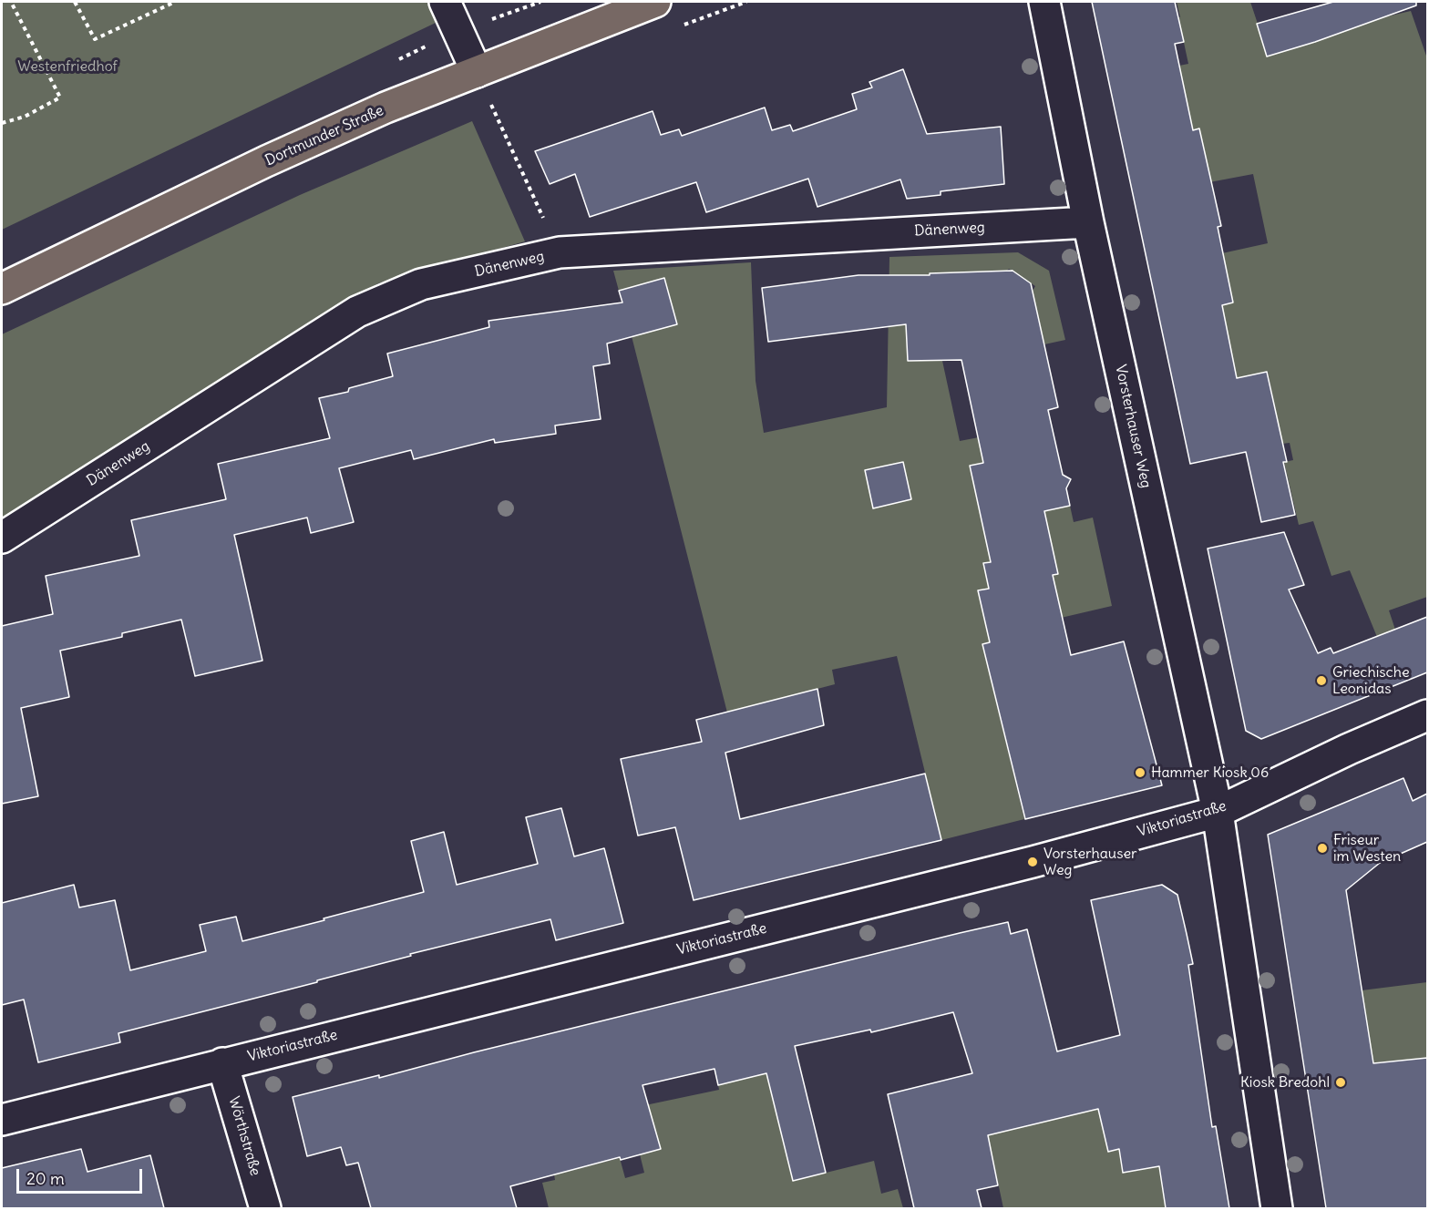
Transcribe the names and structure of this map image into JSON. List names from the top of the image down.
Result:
{
  "streets": {
    "main road": ["Dortmunder Straße"],
    "street": [
      "Dänenweg",
      "Vorsterhauser Weg",
      "Viktoriastraße",
      "Wörthstraße"
    ]
  },
  "crossings": [
    ["Dänenweg", "Vorsterhauser Weg"],
    ["Vorsterhauser Weg", "Viktoriastraße"],
    ["Viktoriastraße", "Wörthstraße"]
  ],
  "parks": ["Westenfriedhof"],
  "places": [
    "Griechische Leonidas",
    "Hammer Kiosk 06",
    "Friseur im Westen",
    "Vorsterhauser Weg",
    "Kiosk Bredohl"
  ],
  "scale_bar": "20 m"
}
